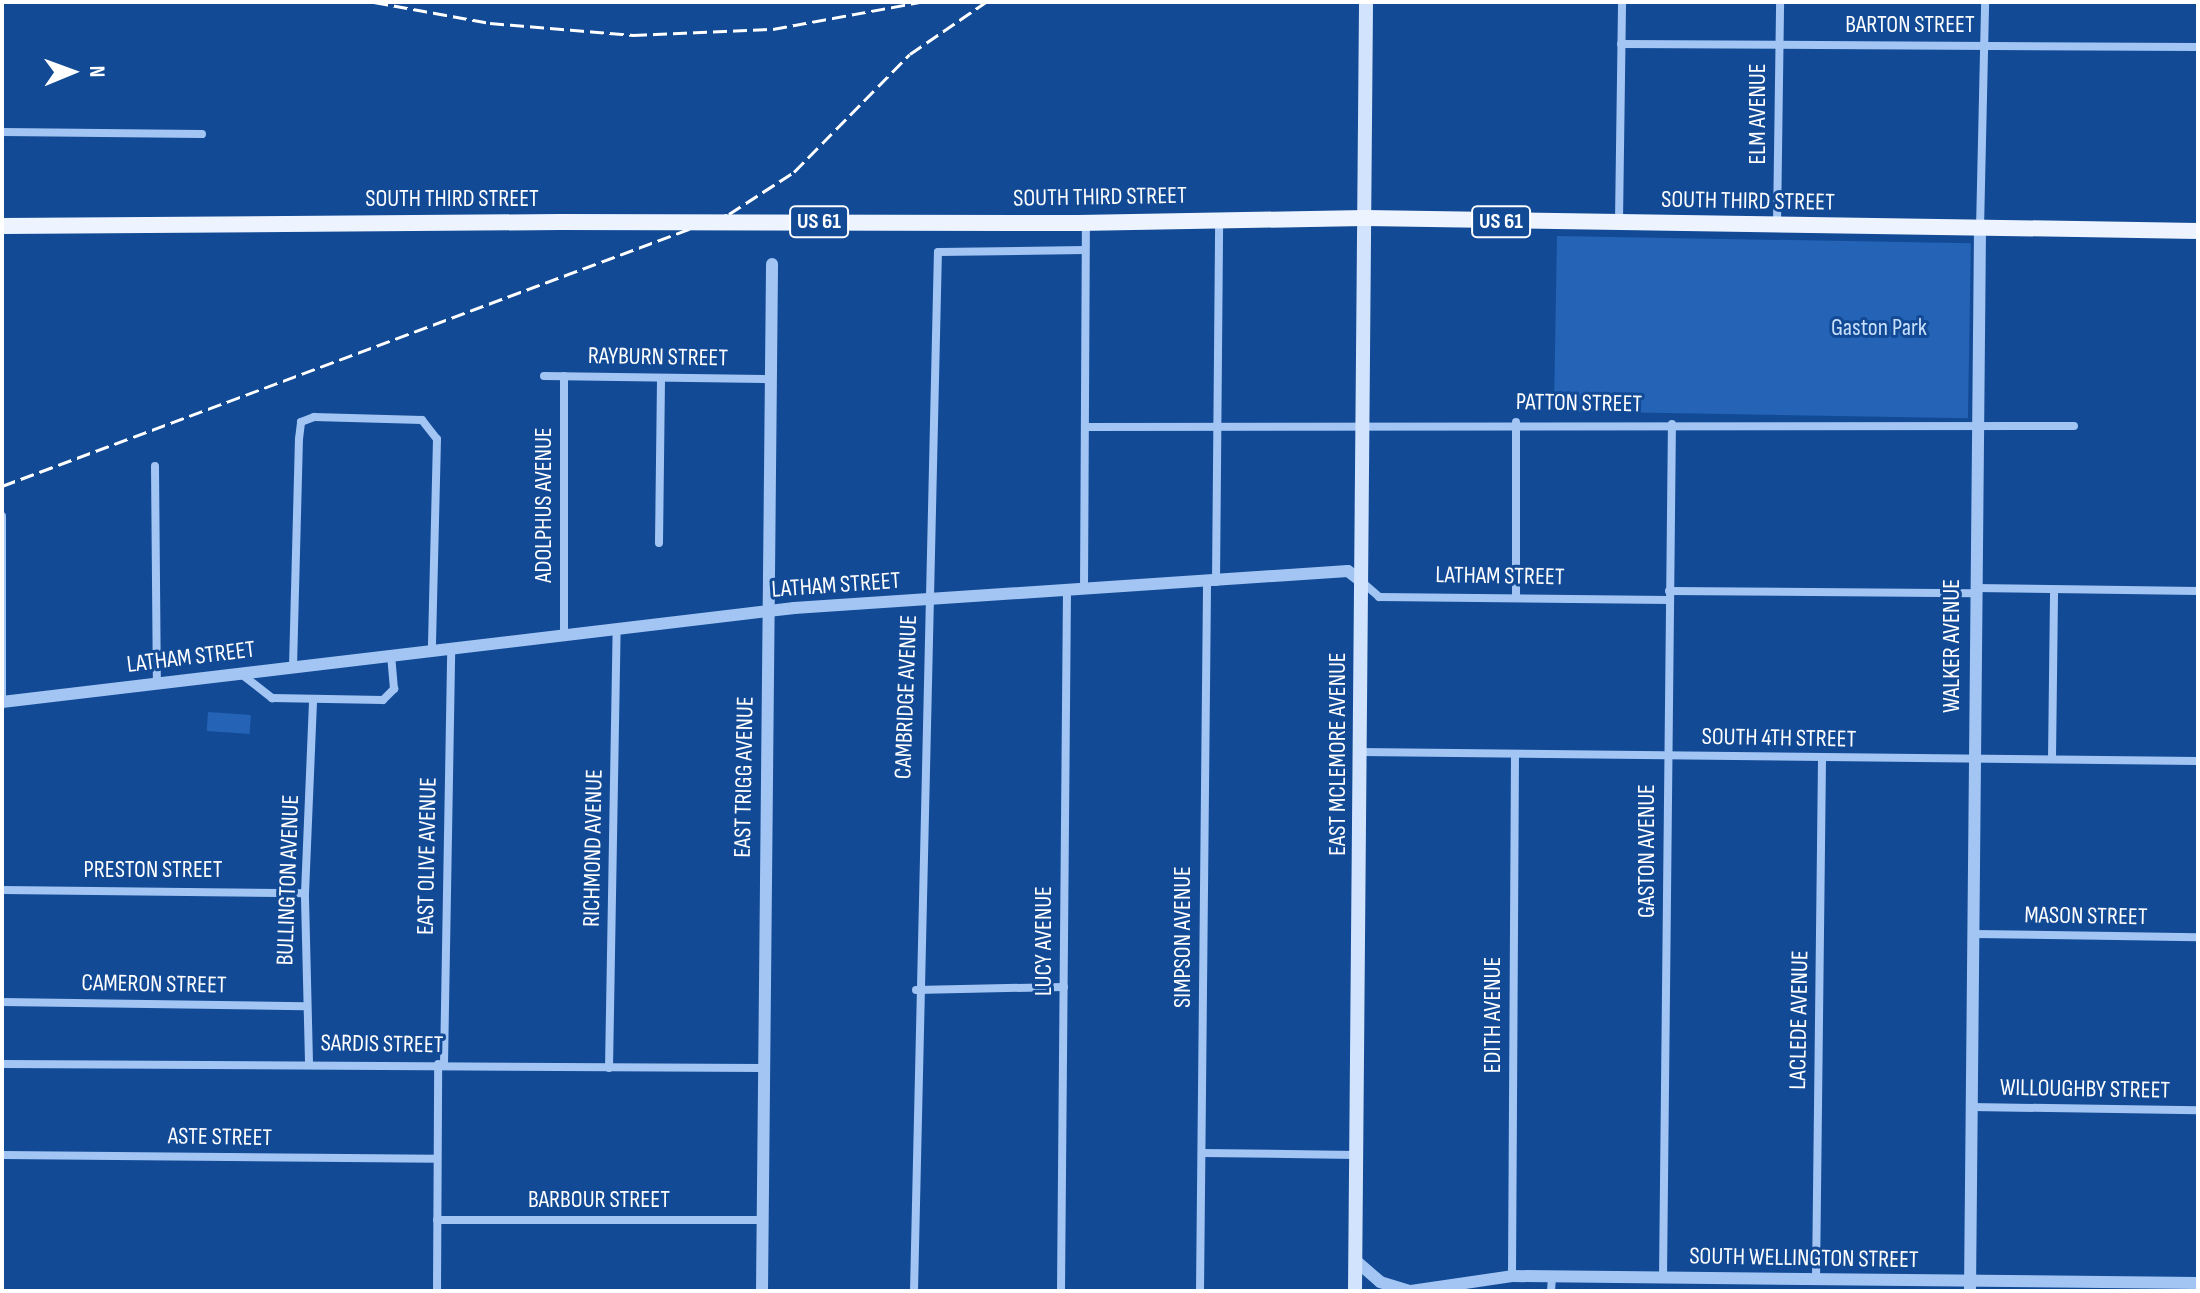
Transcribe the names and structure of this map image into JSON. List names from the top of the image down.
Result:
{
  "streets": {
    "main road": ["SOUTH THIRD STREET", "US 61", "EAST MCLEMORE AVENUE"],
    "street": [
      "BARTON STREET",
      "ELM AVENUE",
      "RAYBURN STREET",
      "PATTON STREET",
      "ADOLPHUS AVENUE",
      "LATHAM STREET",
      "WALKER AVENUE",
      "CAMBRIDGE AVENUE",
      "SOUTH 4TH STREET",
      "EAST TRIGG AVENUE",
      "RICHMOND AVENUE",
      "GASTON AVENUE",
      "EAST OLIVE AVENUE",
      "PRESTON STREET",
      "BULLINGTON AVENUE",
      "MASON STREET",
      "SIMPSON AVENUE",
      "LUCY AVENUE",
      "CAMERON STREET",
      "EDITH AVENUE",
      "LACLEDE AVENUE",
      "SARDIS STREET",
      "WILLOUGHBY STREET",
      "ASTE STREET",
      "BARBOUR STREET",
      "SOUTH WELLINGTON STREET"
    ]
  },
  "crossings": [
    ["BARTON STREET", "ELM AVENUE"],
    ["BARTON STREET", "WALKER AVENUE"],
    ["ELM AVENUE", "SOUTH THIRD STREET"],
    ["SOUTH THIRD STREET", "WALKER AVENUE"],
    ["SOUTH THIRD STREET", "EAST MCLEMORE AVENUE"],
    ["SOUTH THIRD STREET", "SIMPSON AVENUE"],
    ["RAYBURN STREET", "ADOLPHUS AVENUE"],
    ["RAYBURN STREET", "EAST TRIGG AVENUE"],
    ["PATTON STREET", "WALKER AVENUE"],
    ["PATTON STREET", "EAST MCLEMORE AVENUE"],
    ["PATTON STREET", "GASTON AVENUE"],
    ["PATTON STREET", "SIMPSON AVENUE"],
    ["ADOLPHUS AVENUE", "LATHAM STREET"],
    ["LATHAM STREET", "WALKER AVENUE"],
    ["LATHAM STREET", "CAMBRIDGE AVENUE"],
    ["LATHAM STREET", "EAST MCLEMORE AVENUE"],
    ["LATHAM STREET", "EAST TRIGG AVENUE"],
    ["LATHAM STREET", "RICHMOND AVENUE"],
    ["LATHAM STREET", "GASTON AVENUE"],
    ["LATHAM STREET", "EAST OLIVE AVENUE"],
    ["LATHAM STREET", "SIMPSON AVENUE"],
    ["LATHAM STREET", "LUCY AVENUE"],
    ["WALKER AVENUE", "SOUTH 4TH STREET"],
    ["WALKER AVENUE", "MASON STREET"],
    ["WALKER AVENUE", "WILLOUGHBY STREET"],
    ["WALKER AVENUE", "SOUTH WELLINGTON STREET"],
    ["SOUTH 4TH STREET", "EAST MCLEMORE AVENUE"],
    ["SOUTH 4TH STREET", "GASTON AVENUE"],
    ["SOUTH 4TH STREET", "EDITH AVENUE"],
    ["SOUTH 4TH STREET", "LACLEDE AVENUE"],
    ["EAST TRIGG AVENUE", "SARDIS STREET"],
    ["EAST TRIGG AVENUE", "BARBOUR STREET"],
    ["RICHMOND AVENUE", "SARDIS STREET"],
    ["GASTON AVENUE", "SOUTH WELLINGTON STREET"],
    ["EAST OLIVE AVENUE", "SARDIS STREET"],
    ["EAST OLIVE AVENUE", "ASTE STREET"],
    ["EAST OLIVE AVENUE", "BARBOUR STREET"],
    ["PRESTON STREET", "BULLINGTON AVENUE"],
    ["BULLINGTON AVENUE", "CAMERON STREET"],
    ["BULLINGTON AVENUE", "SARDIS STREET"],
    ["EDITH AVENUE", "SOUTH WELLINGTON STREET"],
    ["LACLEDE AVENUE", "SOUTH WELLINGTON STREET"]
  ],
  "parks": ["Gaston Park"],
  "north": "right"
}
